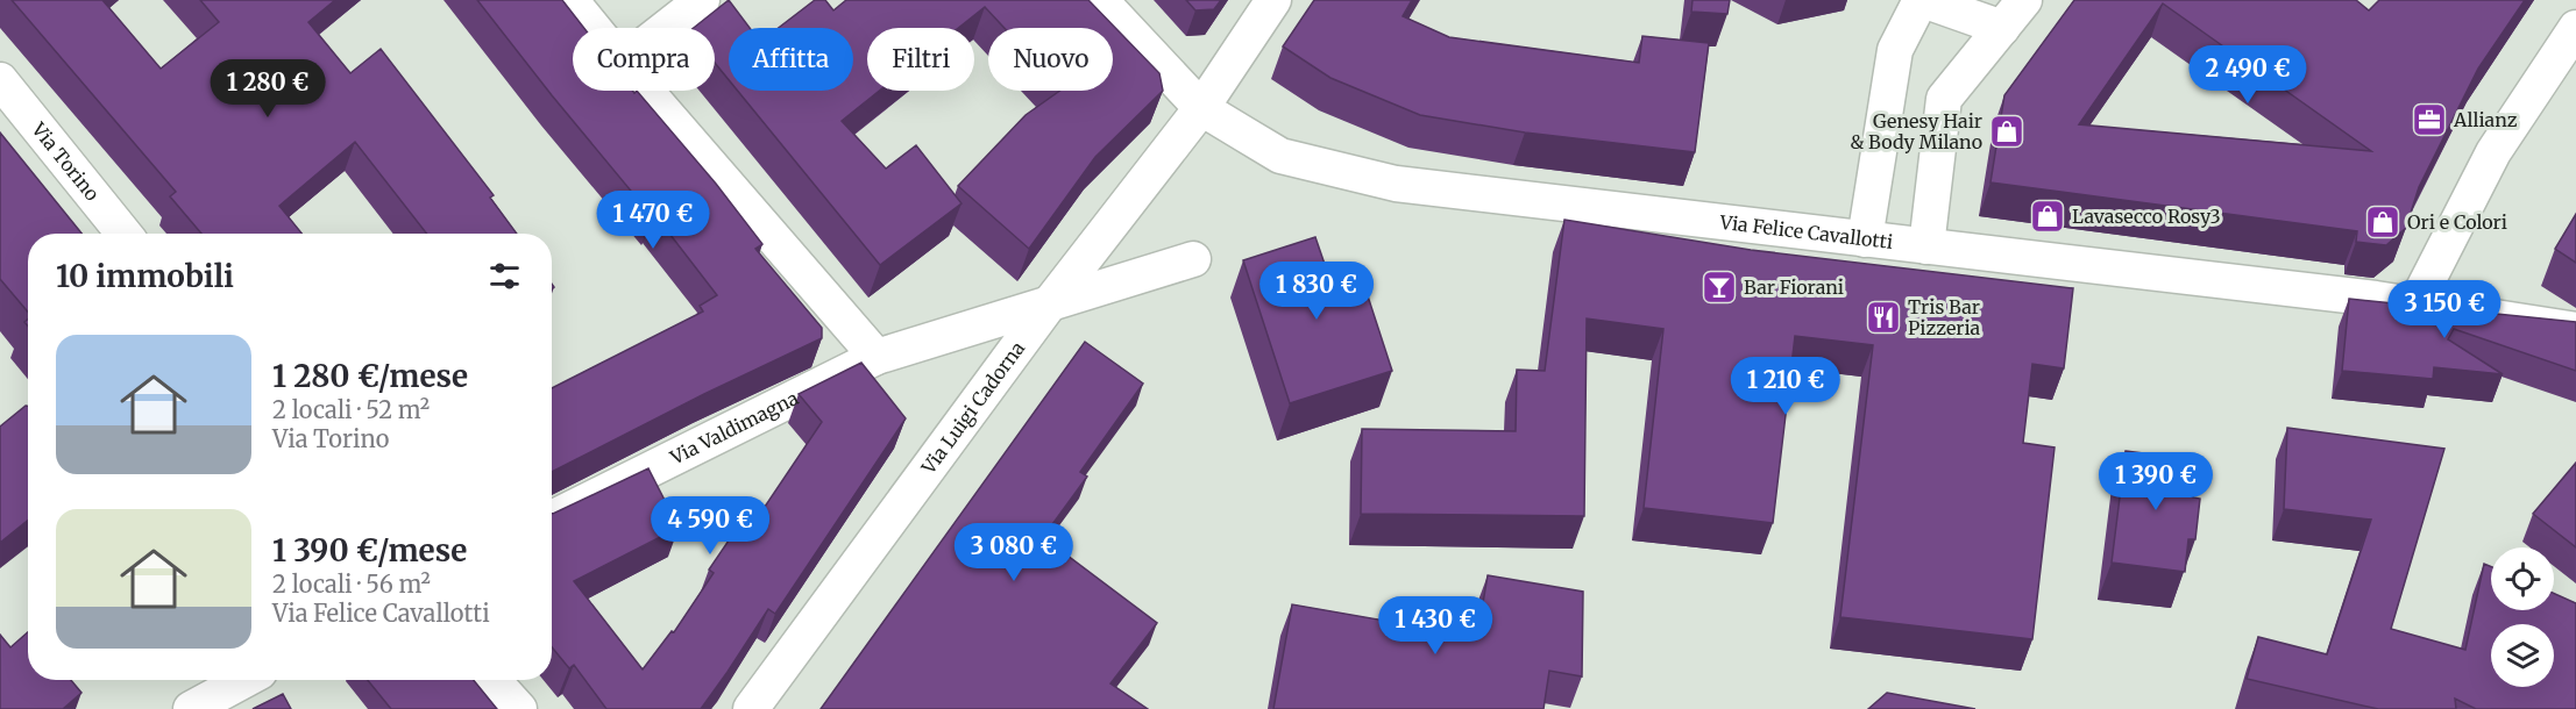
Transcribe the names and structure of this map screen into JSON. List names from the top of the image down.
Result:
{
  "streets": {
    "street": [
      "Via Torino",
      "Via Felice Cavallotti",
      "Via Luigi Cadorna",
      "Via Valdimagna"
    ]
  },
  "crossings": [
    ["Via Felice Cavallotti", "Via Luigi Cadorna"],
    ["Via Luigi Cadorna", "Via Valdimagna"]
  ],
  "places": {
    "office": ["Allianz"],
    "shop": ["Genesy Hair & Body Milano", "Lavasecco Rosy3", "Ori e Colori"],
    "bar": ["Bar Fiorani"],
    "restaurant": ["Tris Bar Pizzeria"]
  },
  "page": {
    "chip": [
      "Compra",
      "Affitta",
      "Filtri",
      "Nuovo"
    ],
    "price": [
      "2 490 €",
      "1 280 €",
      "1 470 €",
      "1 830 €",
      "3 150 €",
      "1 210 €",
      "1 390 €",
      "4 590 €",
      "3 080 €",
      "1 430 €"
    ],
    "heading": "10 immobili",
    "list": [
      {
        "name": "1 280 €/mese",
        "note": "2 locali · 52 m² · Via Torino"
      },
      {
        "name": "1 390 €/mese",
        "note": "2 locali · 56 m² · Via Felice Cavallotti"
      }
    ]
  }
}
